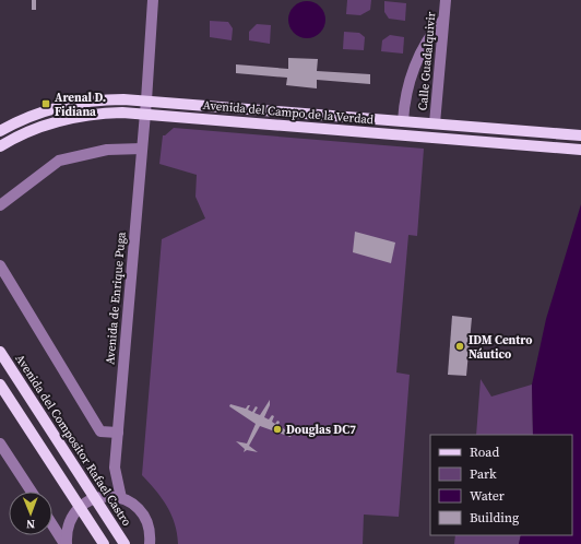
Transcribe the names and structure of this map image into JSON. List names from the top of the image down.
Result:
{
  "streets": {
    "main road": ["Avenida del Campo de la Verdad", "Avenida del Compositor Rafael Castro"],
    "street": ["Calle Guadalquivir", "Avenida de Enrique Puga"]
  },
  "crossings": [
    ["Calle Guadalquivir", "Avenida del Campo de la Verdad"],
    ["Avenida del Campo de la Verdad", "Avenida de Enrique Puga"],
    ["Avenida de Enrique Puga", "Avenida del Compositor Rafael Castro"]
  ],
  "places": {
    "transit": ["Arenal D. Fidiana"],
    "other": ["IDM Centro Náutico", "Douglas DC7"]
  },
  "legend": [
    "Road",
    "Park",
    "Water",
    "Building"
  ],
  "north": "bottom"
}
